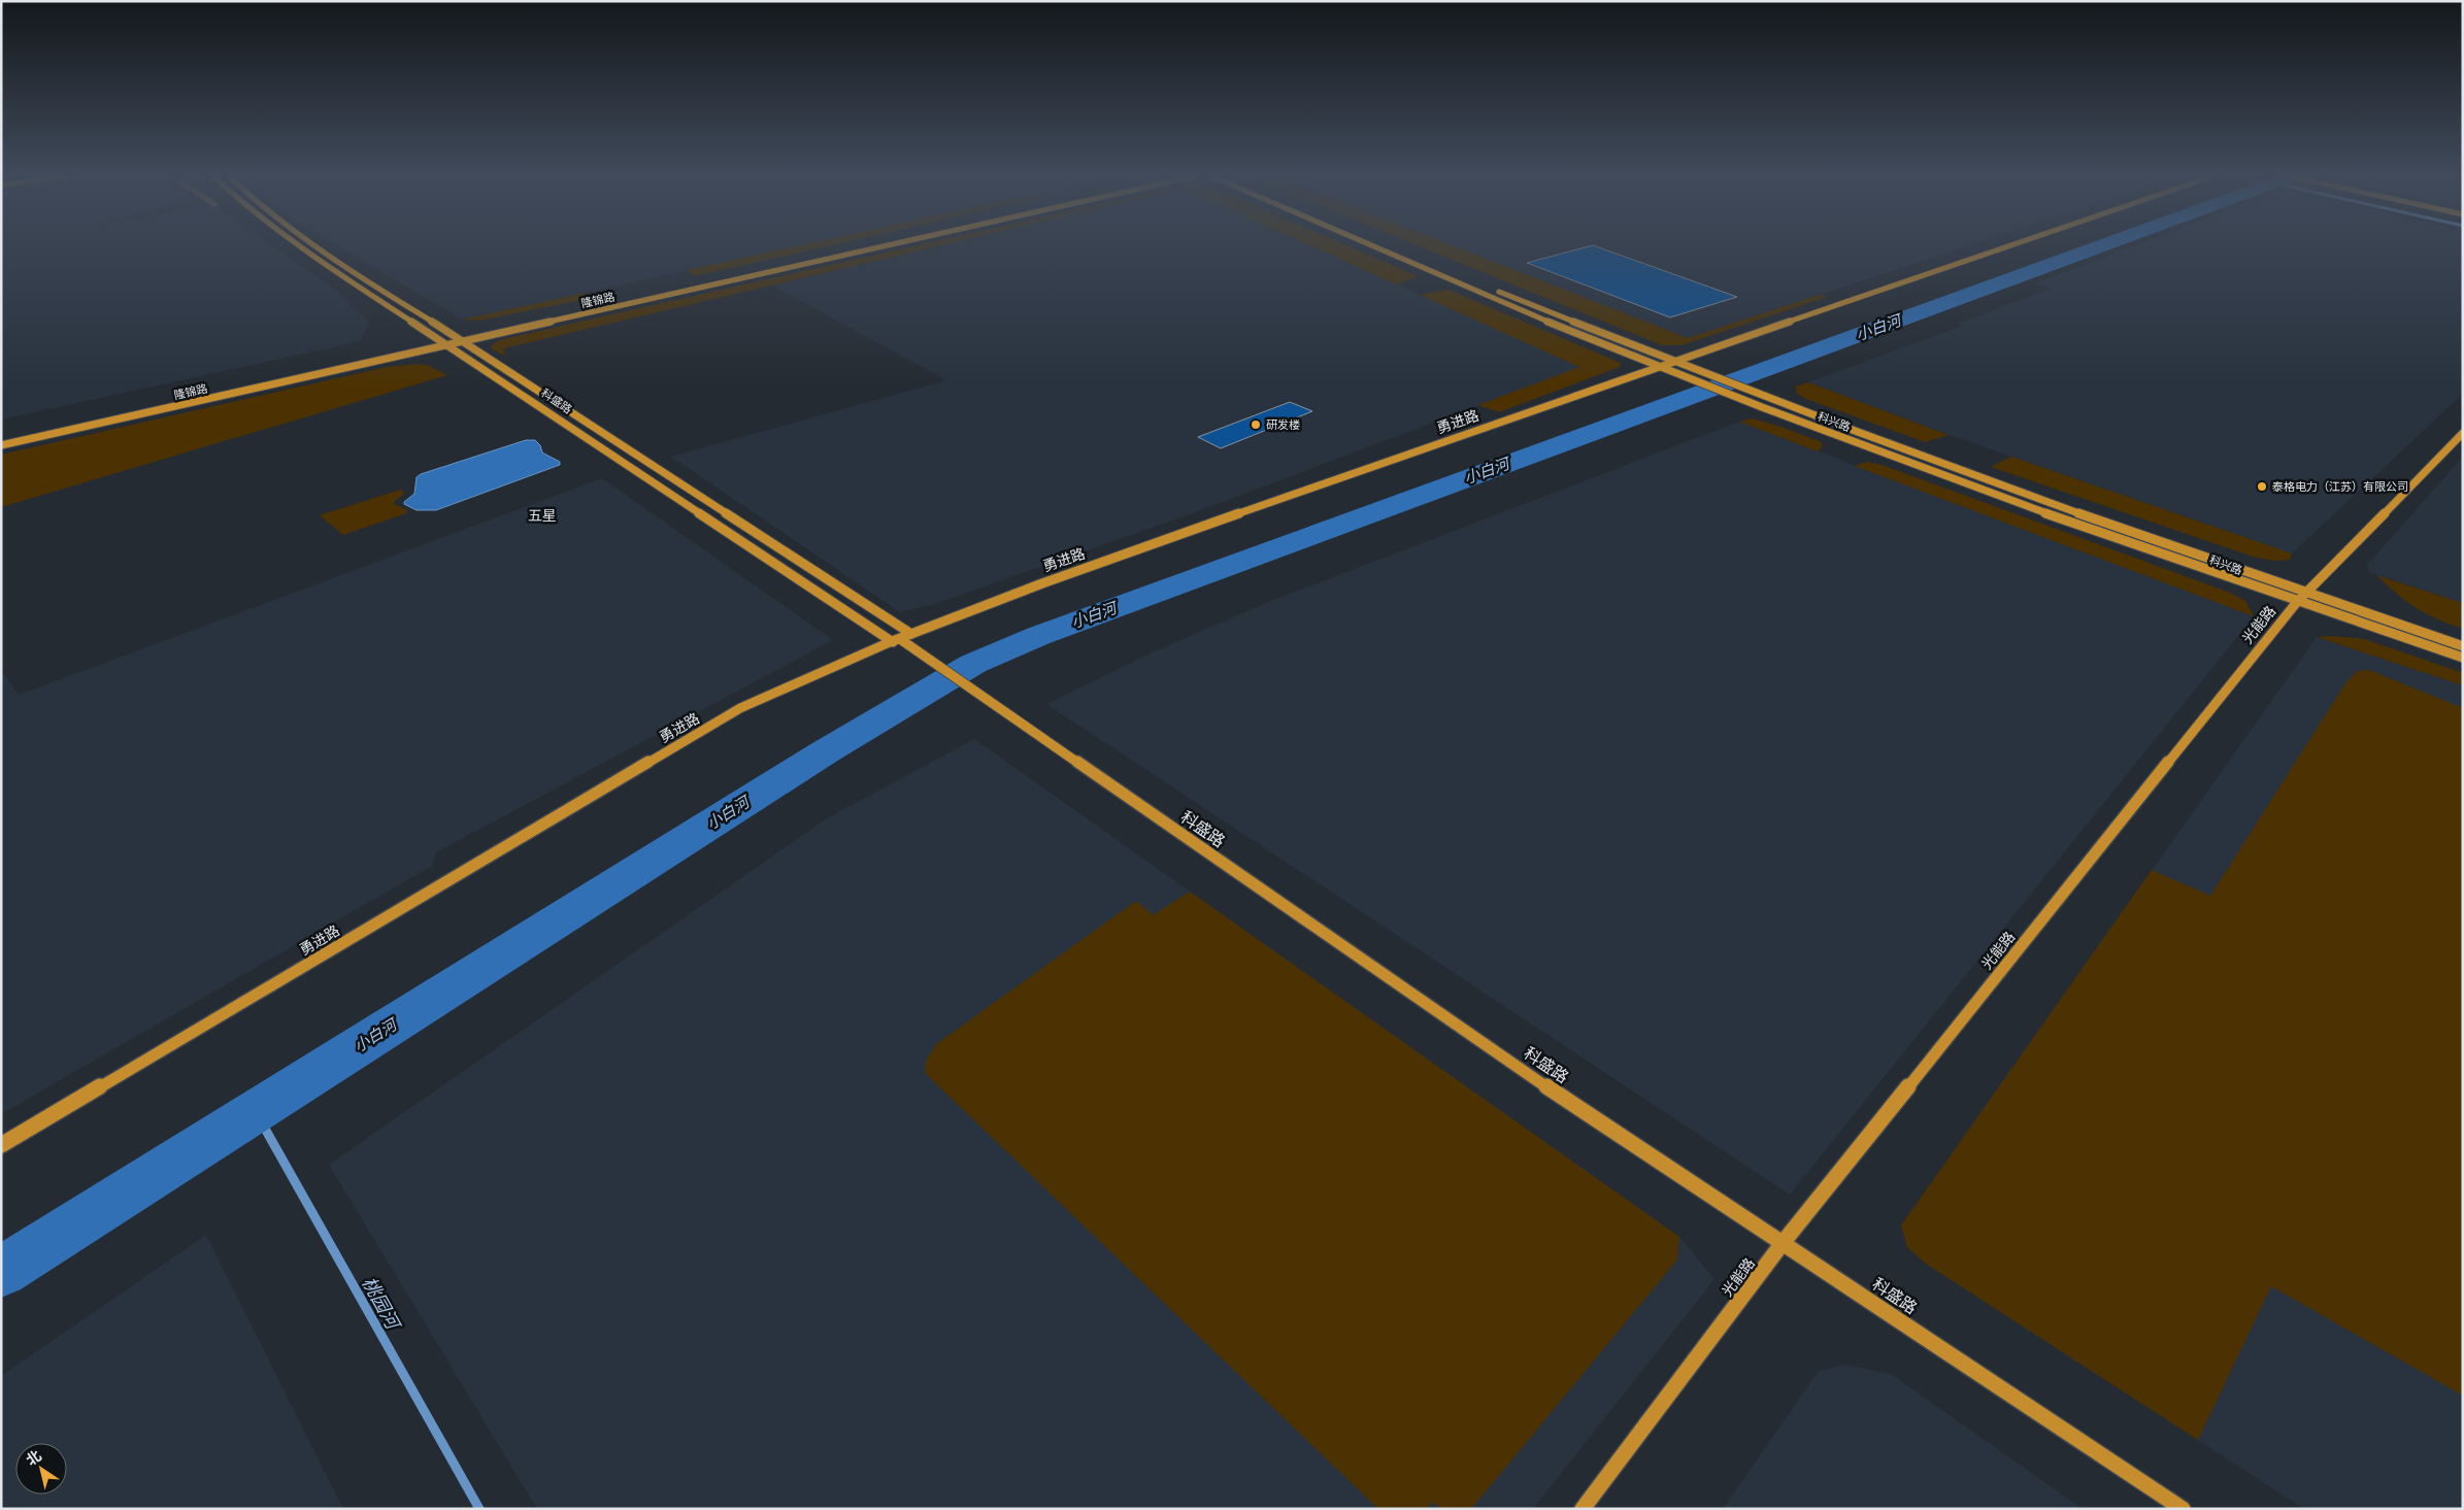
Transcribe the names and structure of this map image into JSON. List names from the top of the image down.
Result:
{
  "streets": {
    "street": [
      "隆锦路",
      "科盛路",
      "勇进路",
      "科兴路",
      "光能路"
    ]
  },
  "crossings": [
    ["隆锦路", "科盛路"],
    ["科盛路", "勇进路"],
    ["科盛路", "光能路"],
    ["勇进路", "科兴路"],
    ["科兴路", "光能路"]
  ],
  "districts": ["五星"],
  "water": ["小白河", "桃园河"],
  "places": ["研发楼", "泰格电力（江苏）有限公司"],
  "north": "top left"
}
